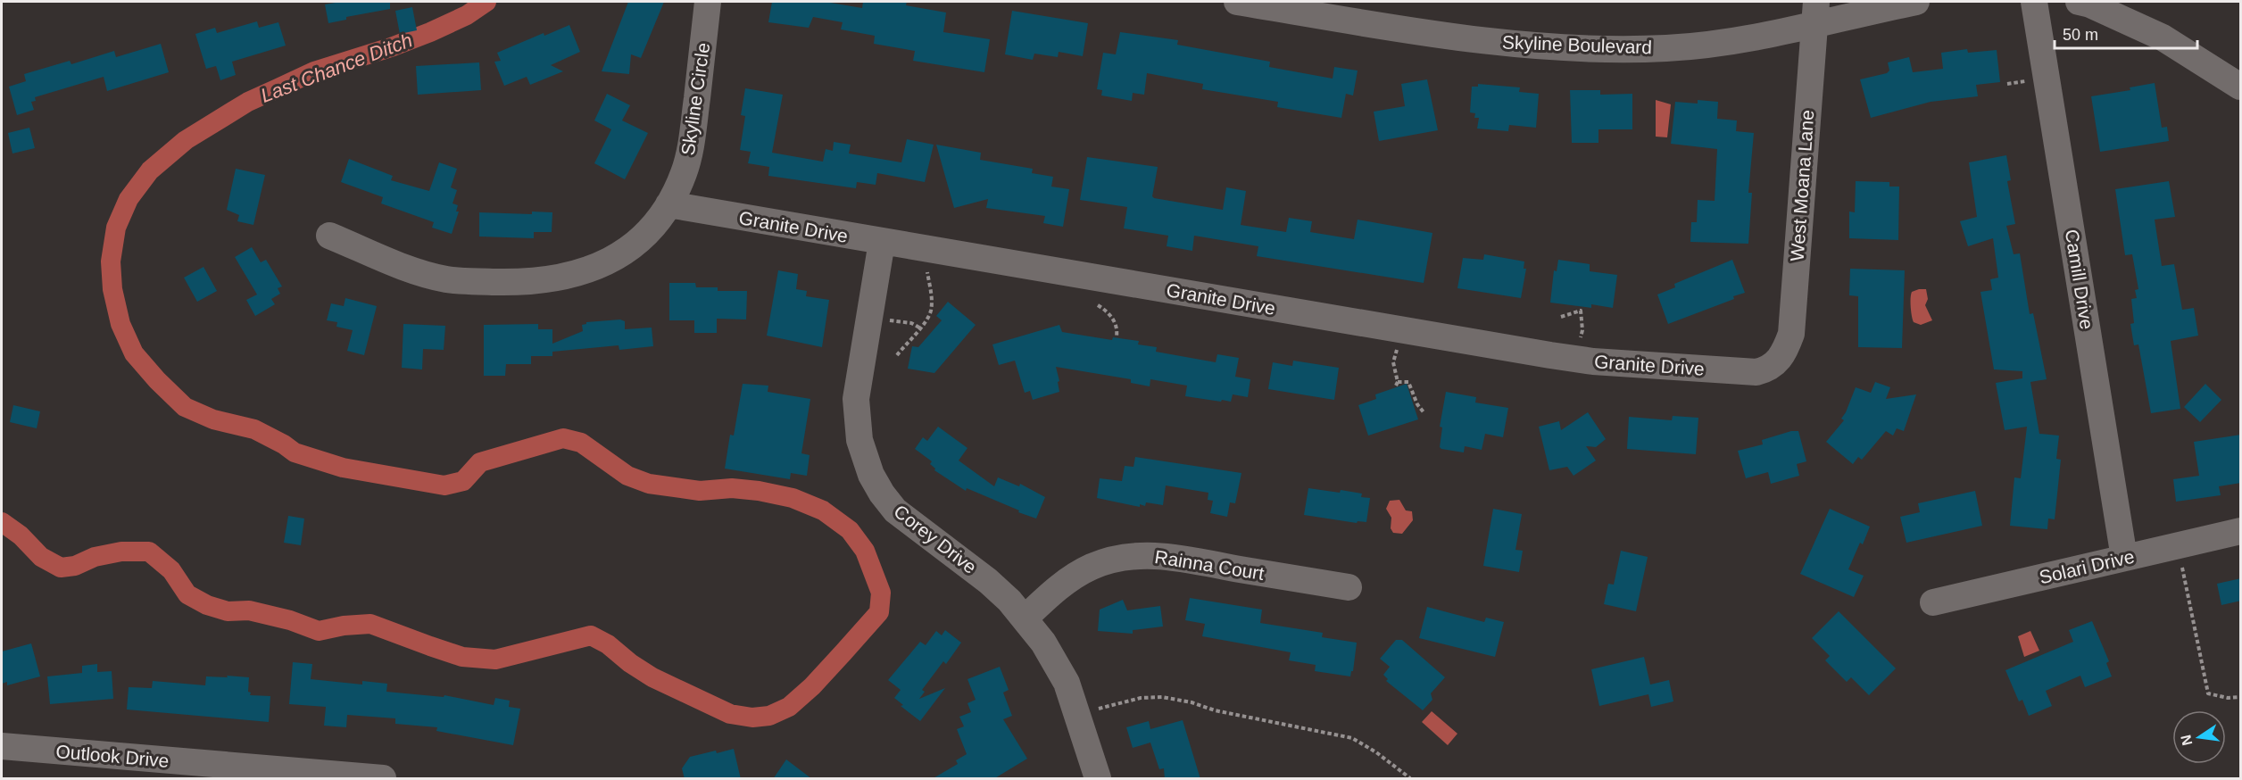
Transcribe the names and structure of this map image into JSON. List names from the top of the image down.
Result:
{
  "streets": {
    "street": [
      "Skyline Boulevard",
      "Skyline Circle",
      "West Moana Lane",
      "Granite Drive",
      "Camill Drive",
      "Corey Drive",
      "Rainna Court",
      "Solari Drive",
      "Outlook Drive"
    ]
  },
  "crossings": [
    ["Skyline Boulevard", "West Moana Lane"],
    ["Skyline Circle", "Granite Drive"],
    ["West Moana Lane", "Granite Drive"],
    ["Granite Drive", "Corey Drive"],
    ["Camill Drive", "Solari Drive"],
    ["Corey Drive", "Rainna Court"]
  ],
  "water": ["Last Chance Ditch"],
  "scale_bar": "50 m",
  "north": "left"
}
